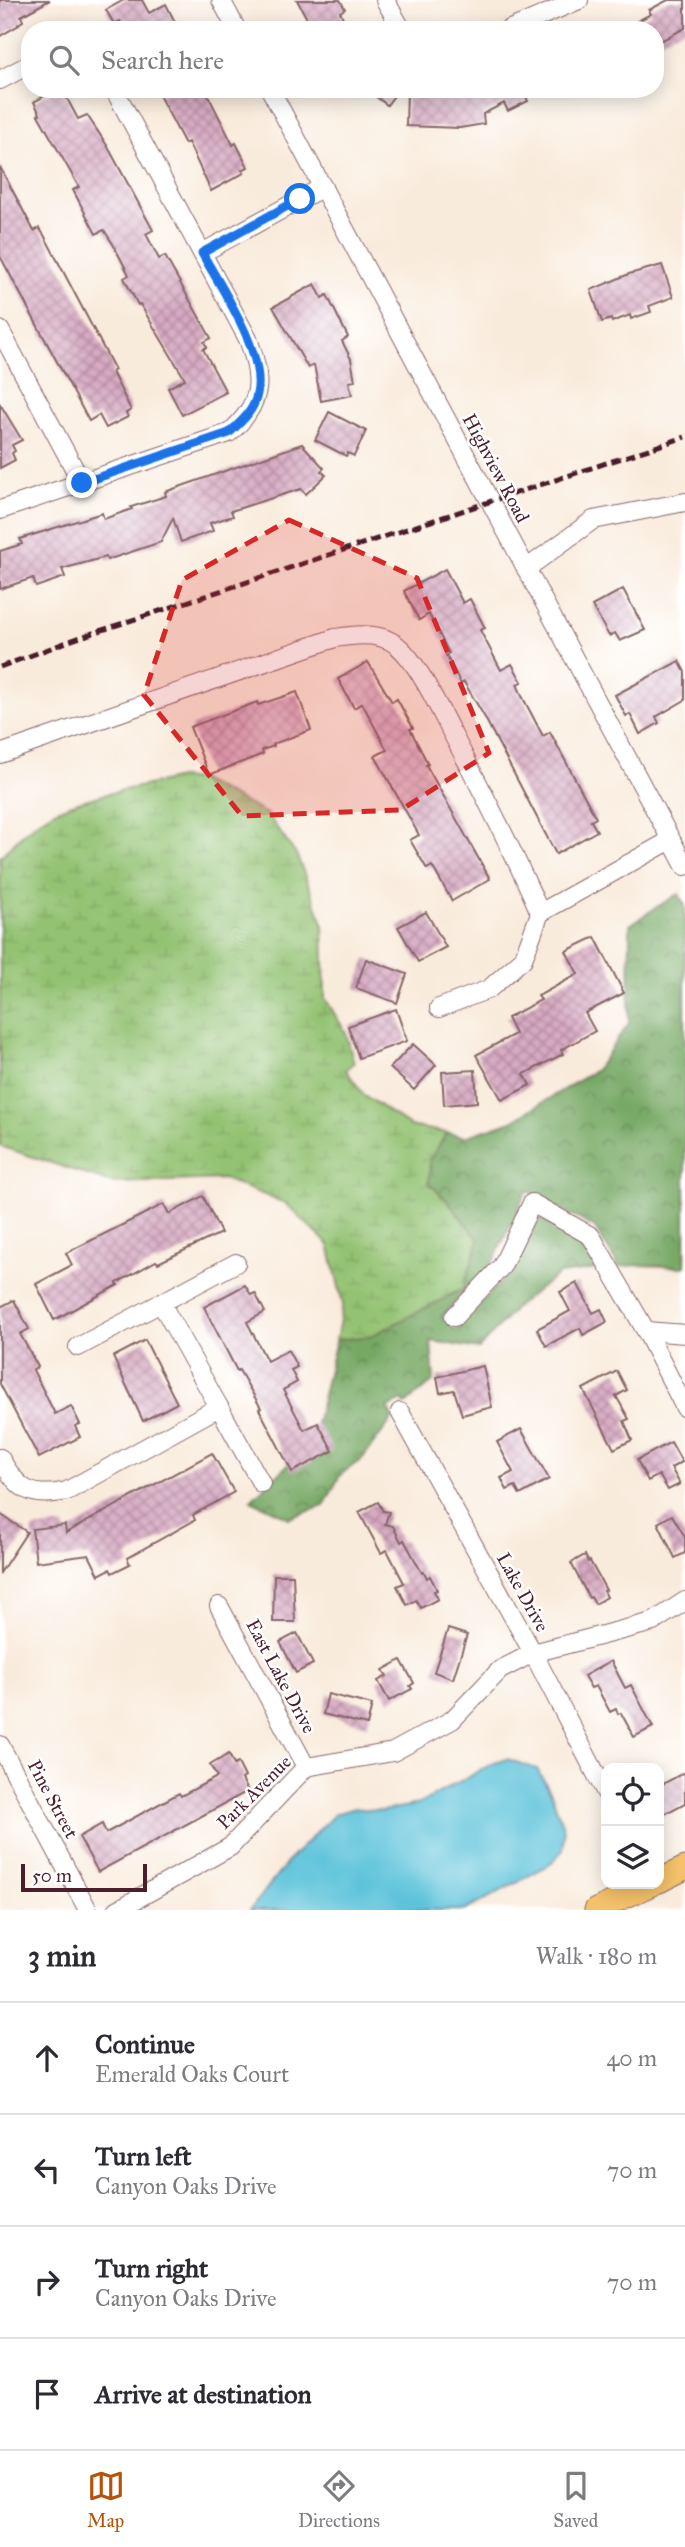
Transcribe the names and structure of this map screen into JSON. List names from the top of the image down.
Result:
{
  "streets": {
    "street": [
      "Highview Road",
      "Lake Drive",
      "East Lake Drive",
      "Park Avenue",
      "Pine Street"
    ]
  },
  "crossings": [
    ["Lake Drive", "Park Avenue"],
    ["East Lake Drive", "Park Avenue"]
  ],
  "scale_bar": "50 m",
  "page": {
    "search": "Search here",
    "scale": "50 m",
    "heading": ["3 min", "Walk · 180 m"],
    "list": [
      ["Continue", "Emerald Oaks Court", "40 m"],
      ["Turn left", "Canyon Oaks Drive", "70 m"],
      ["Turn right", "Canyon Oaks Drive", "70 m"],
      "Arrive at destination"
    ],
    "nav": ["Map", "Directions", "Saved"]
  }
}
